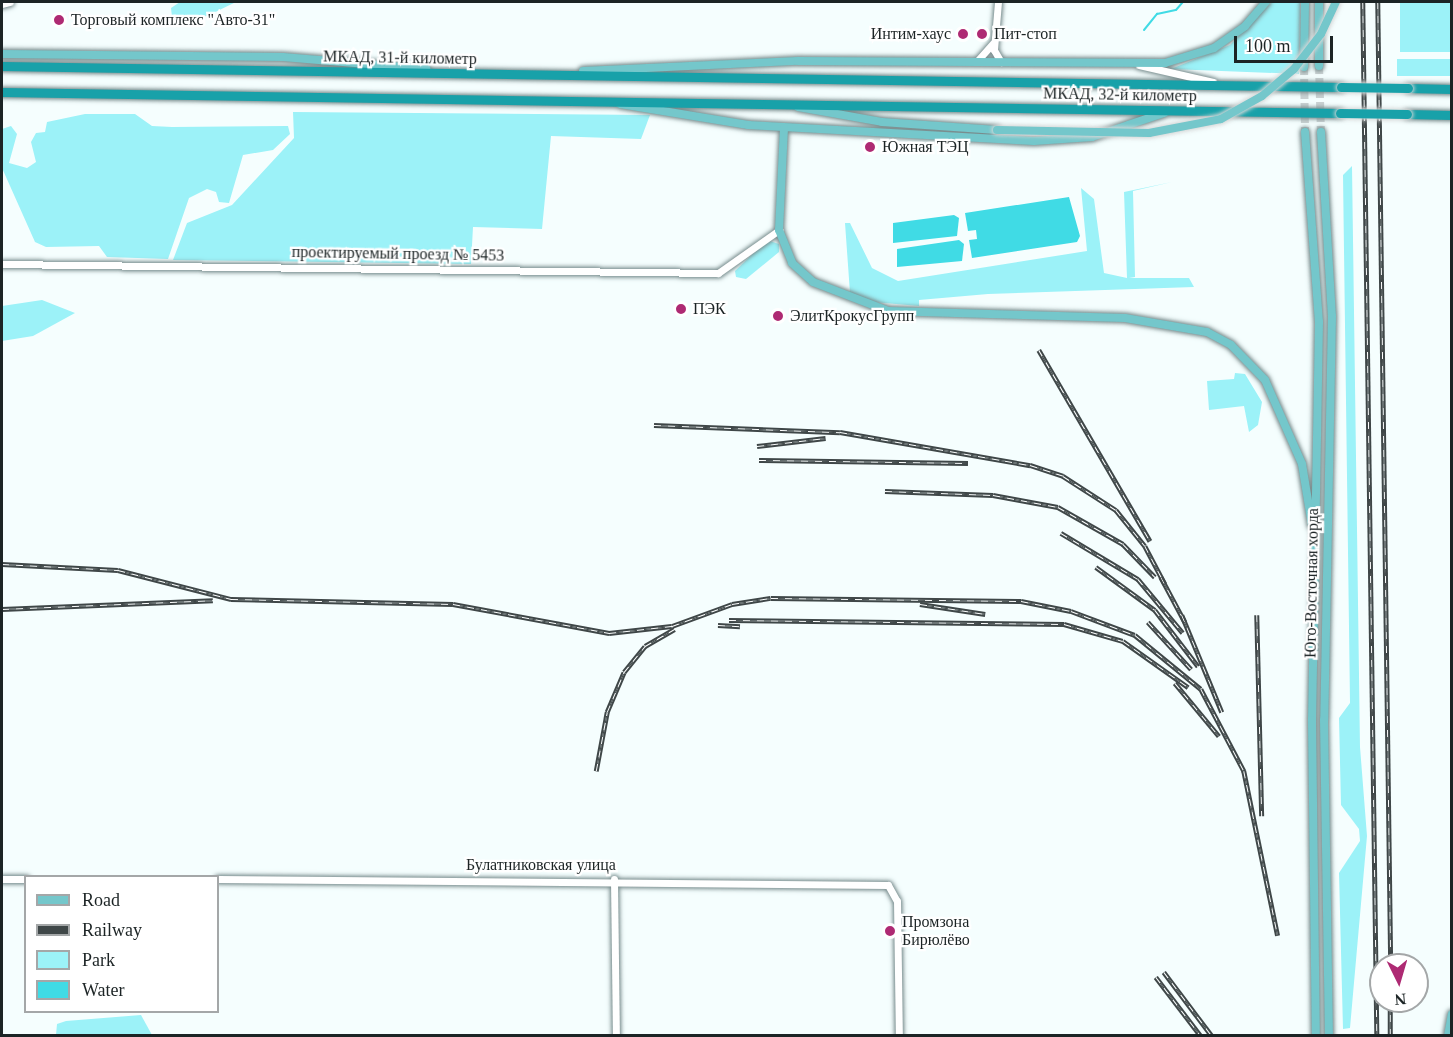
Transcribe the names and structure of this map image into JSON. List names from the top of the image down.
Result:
{
  "streets": {
    "highway": ["МКАД, 31-й километр", "МКАД, 32-й километр"],
    "main road": ["Юго-Восточная хорда"],
    "street": ["проектируемый проезд № 5453", "Булатниковская улица"]
  },
  "crossings": [
    ["МКАД, 31-й километр", "МКАД, 32-й километр"]
  ],
  "places": [
    "Торговый комплекс \"Авто-31\"",
    "Интим-хаус",
    "Пит-стоп",
    "Южная ТЭЦ",
    "ПЭК",
    "ЭлитКрокусГрупп",
    "Промзона Бирюлёво"
  ],
  "legend": [
    "Road",
    "Railway",
    "Park",
    "Water"
  ],
  "scale_bar": "100 m",
  "north": "bottom"
}
